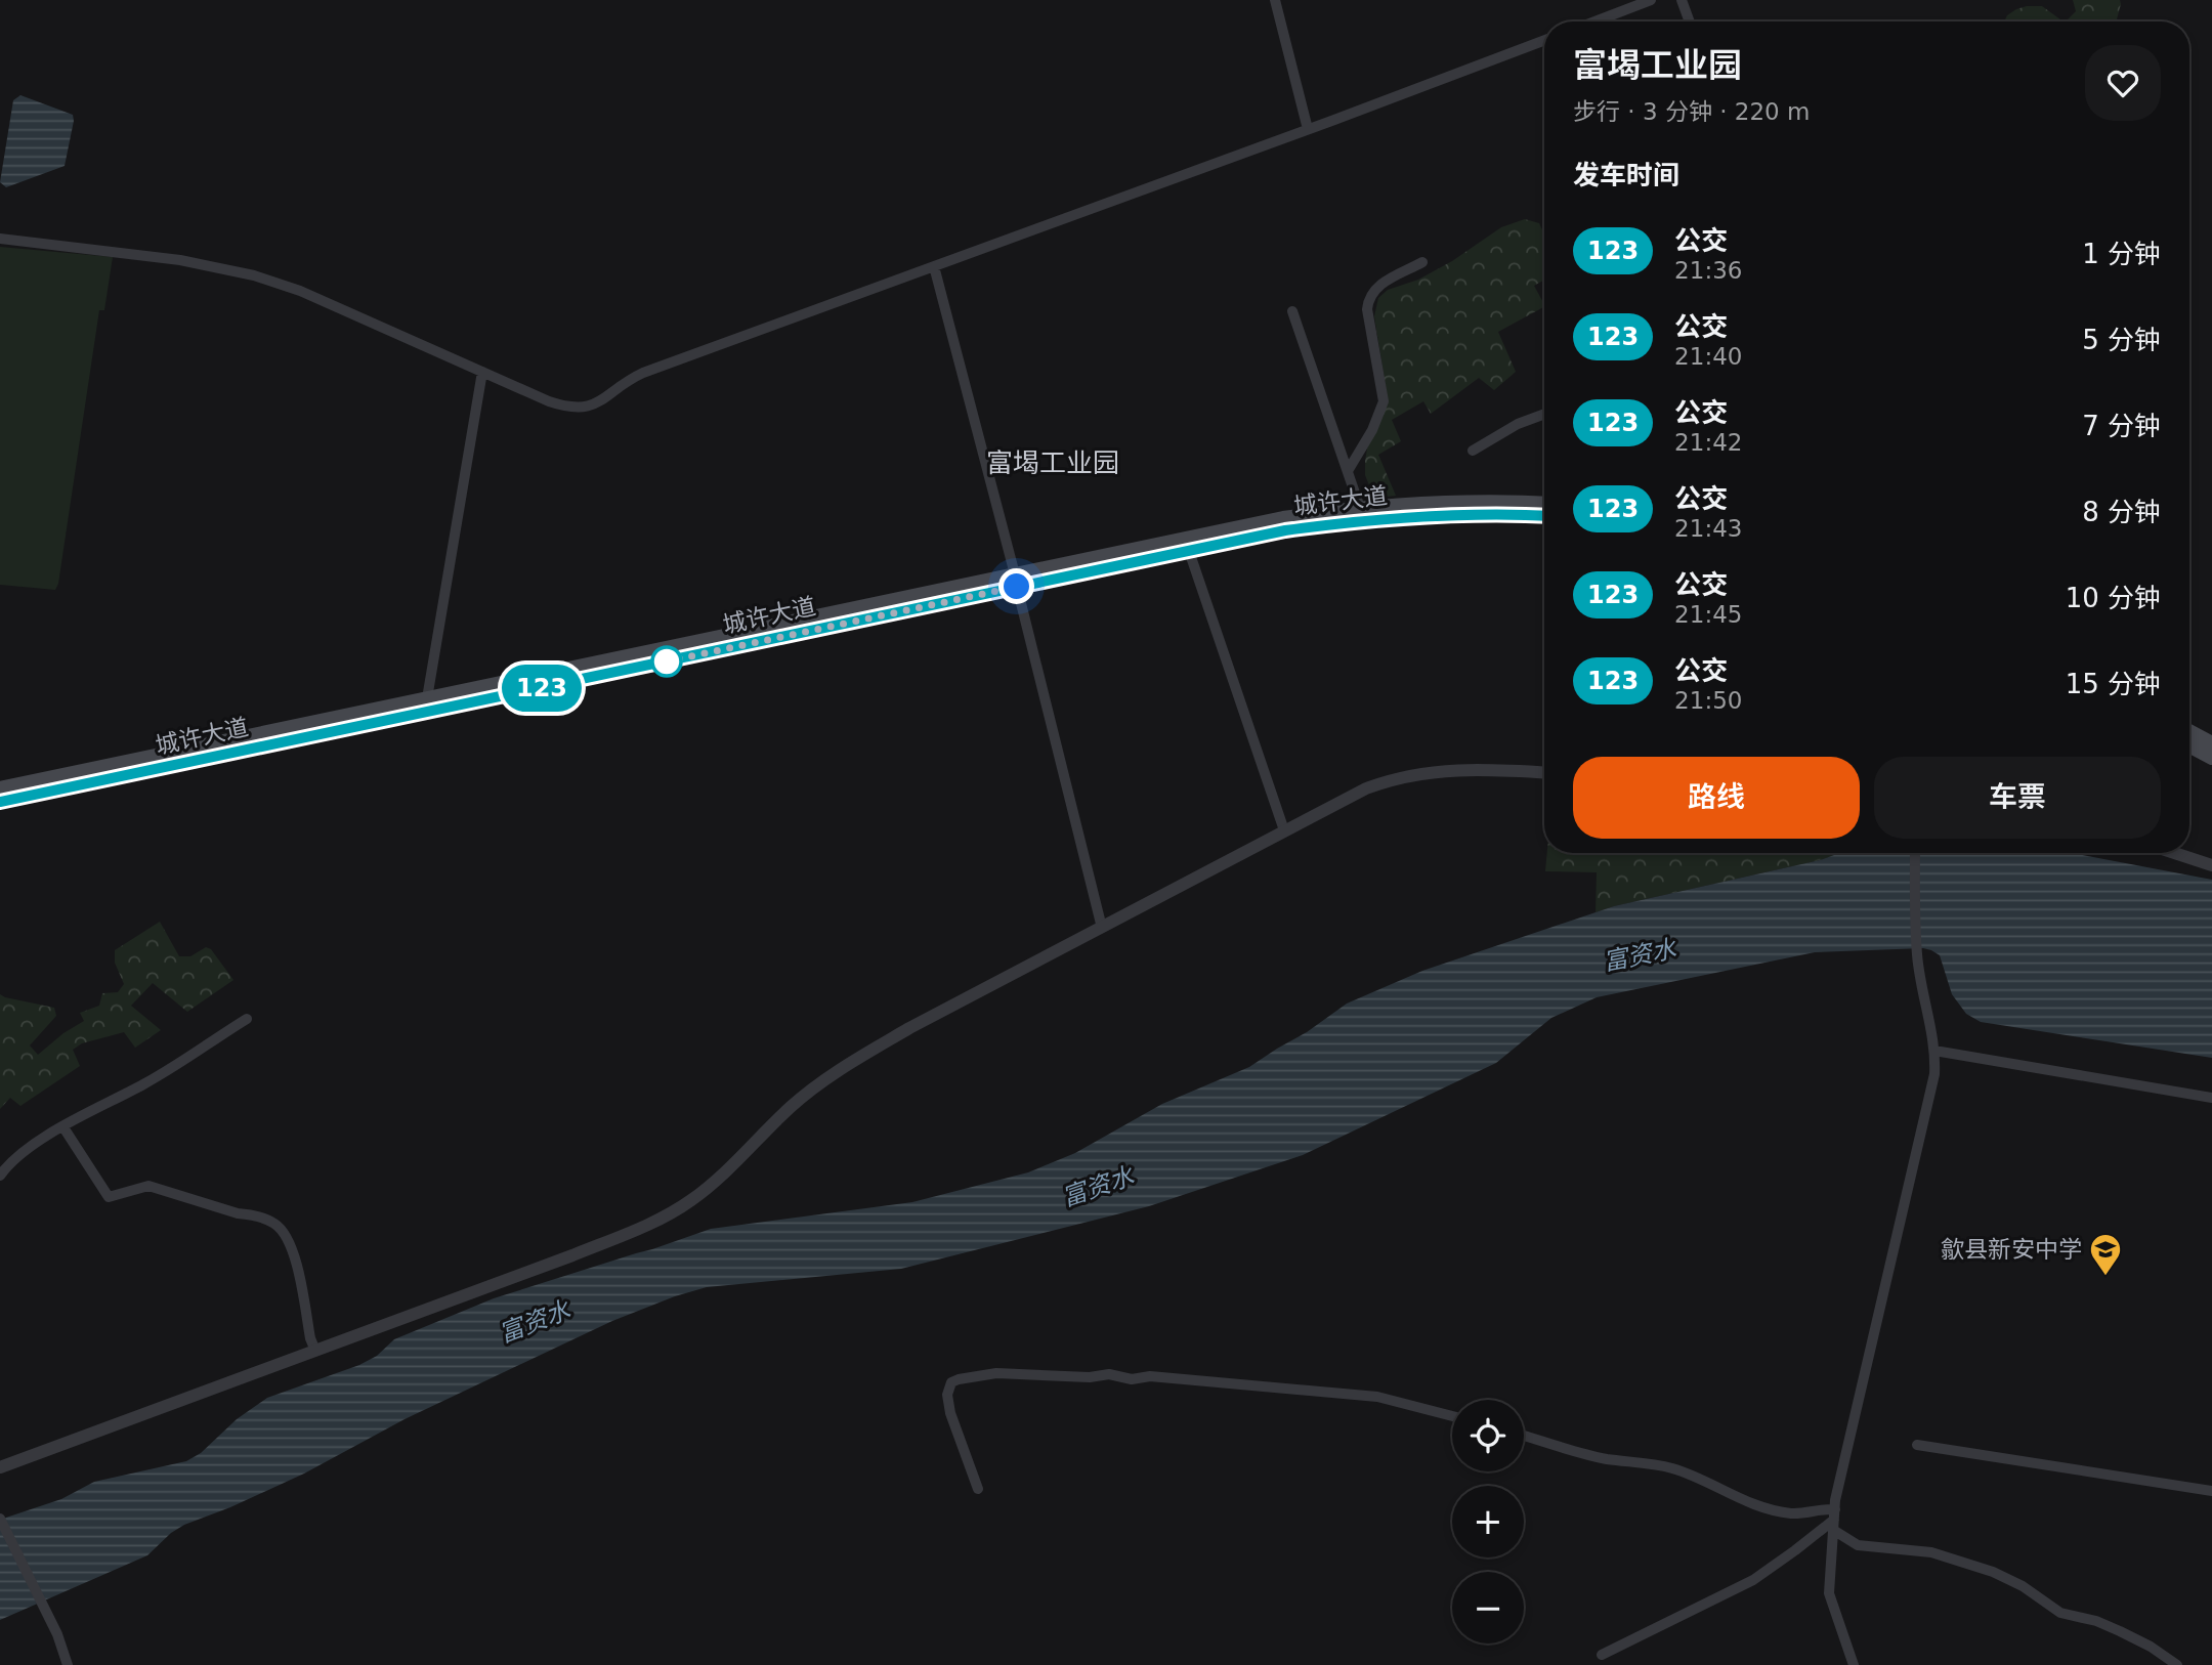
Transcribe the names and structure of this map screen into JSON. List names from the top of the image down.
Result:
{
  "streets": {
    "main road": ["城许大道"]
  },
  "districts": ["富堨工业园"],
  "water": ["富资水"],
  "places": {
    "school or university": ["歙县新安中学"]
  },
  "lines": ["bus line 123"],
  "page": {
    "on_map": "123",
    "heading": [
      ["富堨工业园", "步行 · 3 分钟 · 220 m"],
      "发车时间"
    ],
    "list": [
      {
        "mark": "123",
        "name": "公交",
        "note": "21:36",
        "value": "1 分钟"
      },
      {
        "mark": "123",
        "name": "公交",
        "note": "21:40",
        "value": "5 分钟"
      },
      {
        "mark": "123",
        "name": "公交",
        "note": "21:42",
        "value": "7 分钟"
      },
      {
        "mark": "123",
        "name": "公交",
        "note": "21:43",
        "value": "8 分钟"
      },
      {
        "mark": "123",
        "name": "公交",
        "note": "21:45",
        "value": "10 分钟"
      },
      {
        "mark": "123",
        "name": "公交",
        "note": "21:50",
        "value": "15 分钟"
      }
    ],
    "buttons": ["路线", "车票"],
    "map_buttons": ["+", "−"]
  }
}
